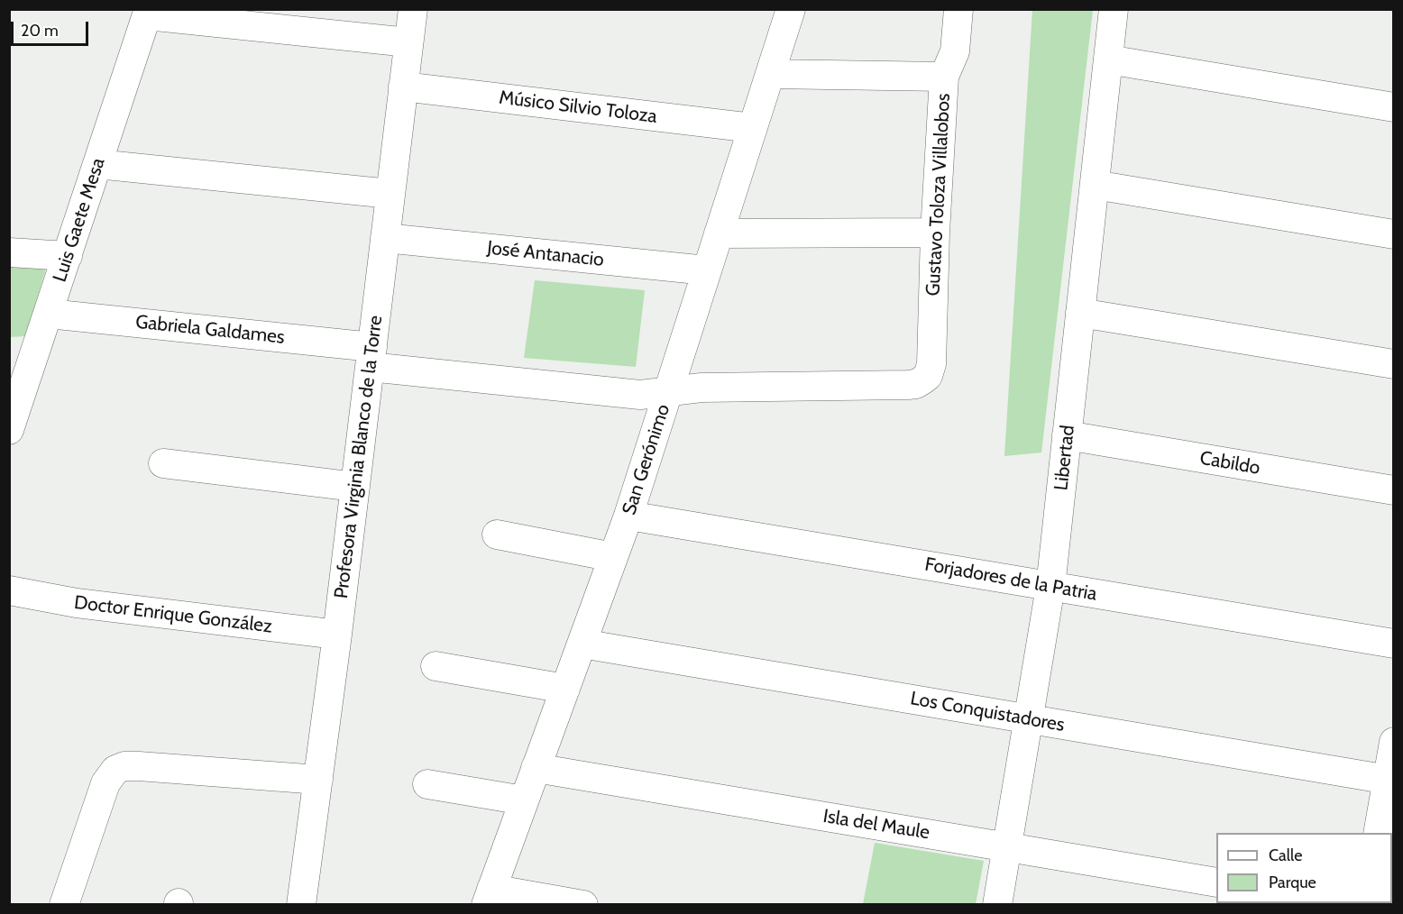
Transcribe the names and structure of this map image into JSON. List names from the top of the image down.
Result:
{
  "streets": {
    "street": [
      "Músico Silvio Toloza",
      "Gustavo Toloza Villalobos",
      "Luis Gaete Mesa",
      "José Antanacio",
      "Gabriela Galdames",
      "Profesora Virginia Blanco de la Torre",
      "Libertad",
      "San Gerónimo",
      "Cabildo",
      "Forjadores de la Patria",
      "Doctor Enrique González",
      "Los Conquistadores",
      "Isla del Maule"
    ]
  },
  "crossings": [
    ["Músico Silvio Toloza", "Profesora Virginia Blanco de la Torre"],
    ["Músico Silvio Toloza", "San Gerónimo"],
    ["Gustavo Toloza Villalobos", "Gabriela Galdames"],
    ["Luis Gaete Mesa", "Gabriela Galdames"],
    ["José Antanacio", "Profesora Virginia Blanco de la Torre"],
    ["José Antanacio", "San Gerónimo"],
    ["Gabriela Galdames", "Profesora Virginia Blanco de la Torre"],
    ["Gabriela Galdames", "San Gerónimo"],
    ["Profesora Virginia Blanco de la Torre", "Doctor Enrique González"],
    ["Libertad", "Cabildo"],
    ["Libertad", "Forjadores de la Patria"],
    ["Libertad", "Los Conquistadores"],
    ["Libertad", "Isla del Maule"],
    ["San Gerónimo", "Forjadores de la Patria"],
    ["San Gerónimo", "Los Conquistadores"],
    ["San Gerónimo", "Isla del Maule"]
  ],
  "legend": ["Calle", "Parque"],
  "scale_bar": "20 m"
}
